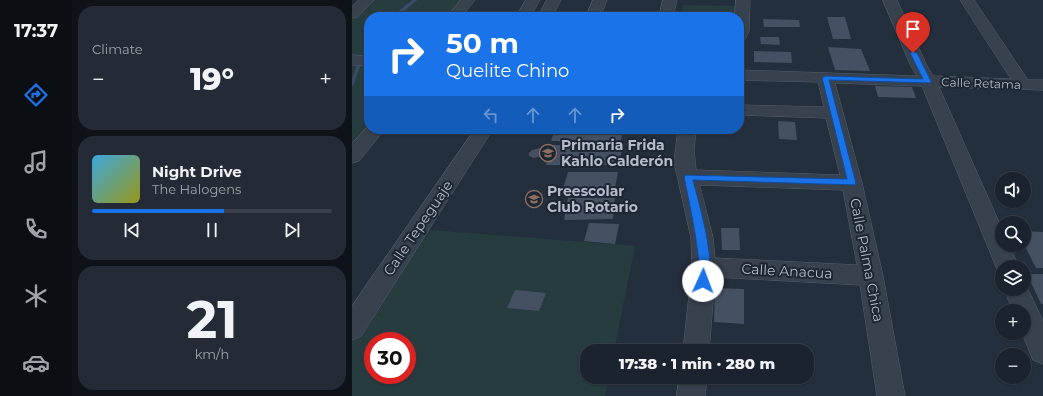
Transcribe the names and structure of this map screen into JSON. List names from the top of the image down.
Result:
{
  "streets": {
    "street": [
      "Calle Retama",
      "Calle Tepeguaje",
      "Calle Palma Chica",
      "Calle Anacua"
    ]
  },
  "crossings": [
    ["Calle Retama", "Calle Palma Chica"],
    ["Calle Palma Chica", "Calle Anacua"]
  ],
  "places": {
    "school or university": ["Primaria Frida Kahlo Calderón", "Preescolar Club Rotario"]
  },
  "page": {
    "tabs": "17:37",
    "tile": [
      "Climate",
      ["21", "km/h"]
    ],
    "turn": ["50 m", "Quelite Chino"],
    "heat": ["−", "19°", "+"],
    "song": ["Night Drive", "The Halogens"],
    "map_buttons": ["+", "−"],
    "limit": "30",
    "trip": "17:38 · 1 min · 280 m"
  }
}
